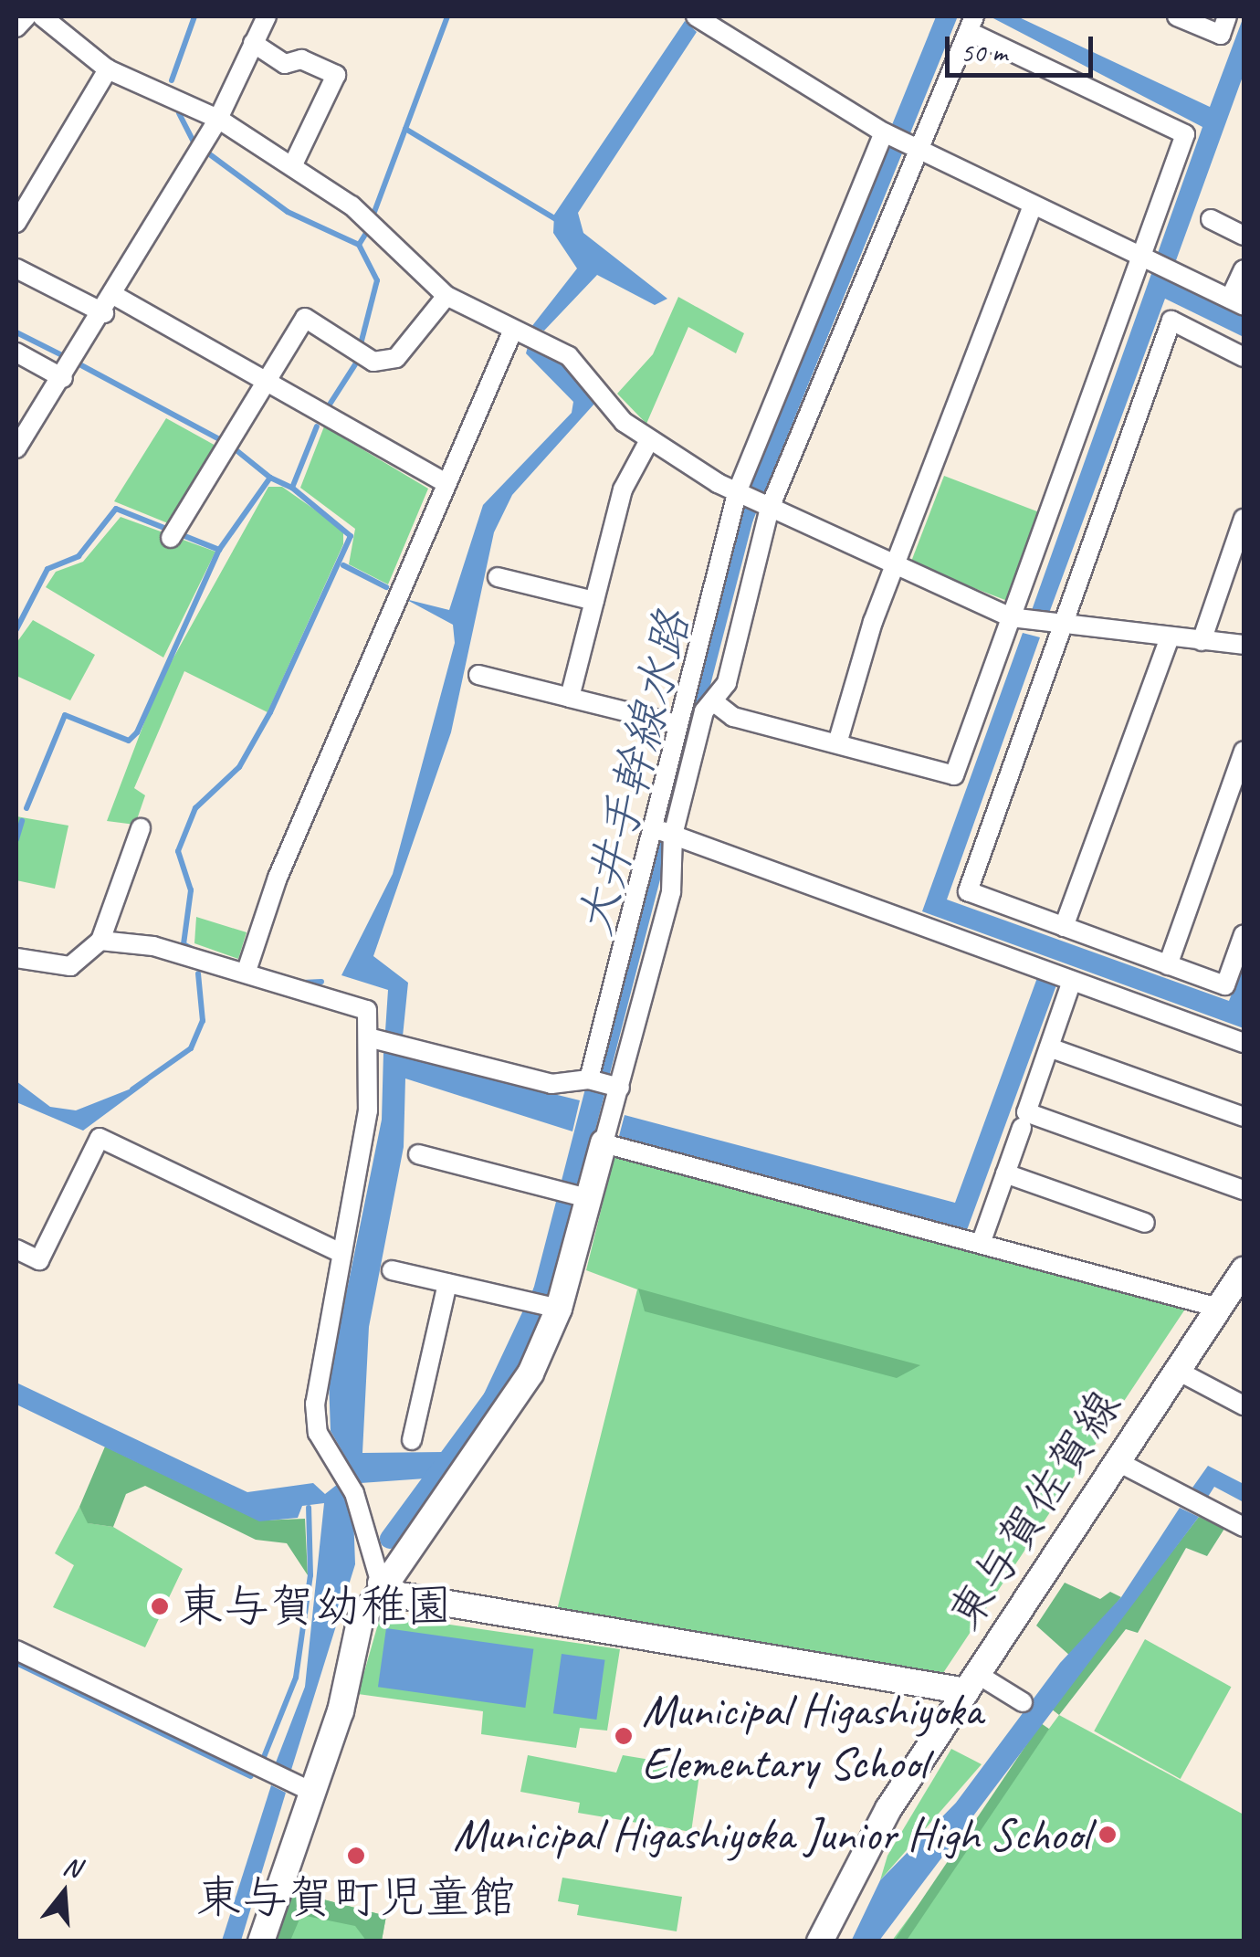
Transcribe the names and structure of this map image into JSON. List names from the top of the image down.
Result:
{
  "streets": {
    "street": ["東与賀佐賀線"]
  },
  "water": ["大井手幹線水路"],
  "places": [
    "東与賀幼稚園",
    "Municipal Higashiyoka Elementary School",
    "Municipal Higashiyoka Junior High School",
    "東与賀町児童館"
  ],
  "scale_bar": "50 m",
  "north": "top"
}
